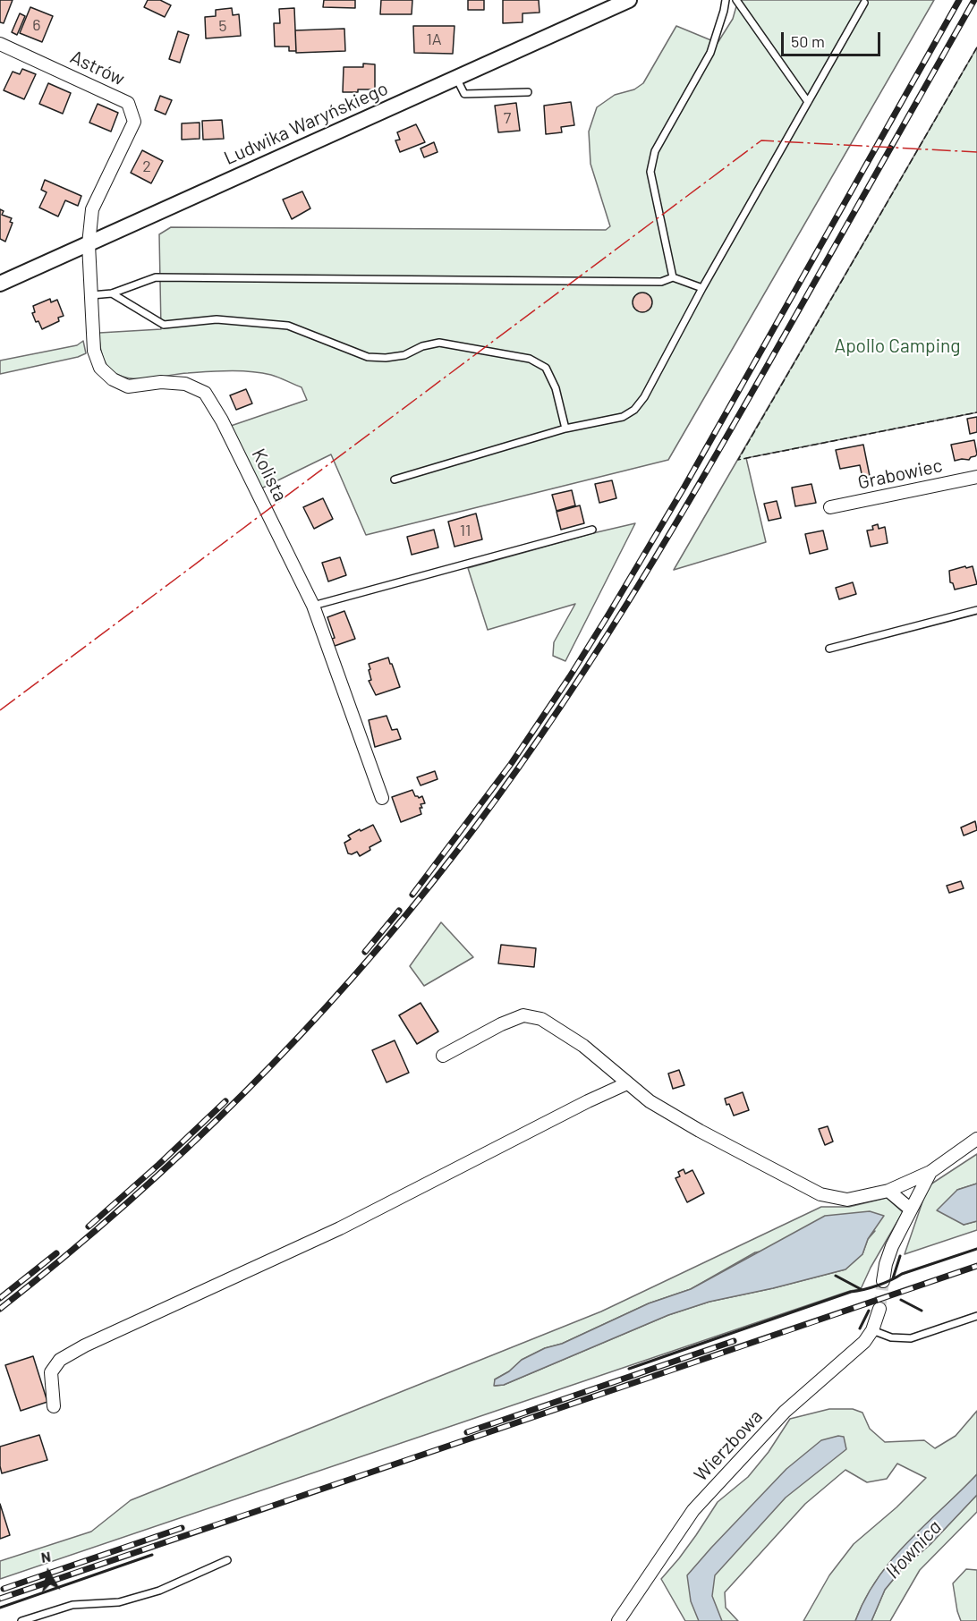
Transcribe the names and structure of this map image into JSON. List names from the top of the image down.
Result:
{
  "streets": {
    "street": [
      "Astrów",
      "Ludwika Waryńskiego",
      "Grabowiec",
      "Kolista",
      "Wierzbowa"
    ]
  },
  "crossings": [
    ["Astrów", "Ludwika Waryńskiego"],
    ["Astrów", "Kolista"],
    ["Ludwika Waryńskiego", "Kolista"]
  ],
  "water": ["Iłownica"],
  "parks": ["Apollo Camping"],
  "house_numbers": [
    "6",
    "5",
    "1A",
    "7",
    "2",
    "11"
  ],
  "scale_bar": "50 m",
  "north": "top"
}
